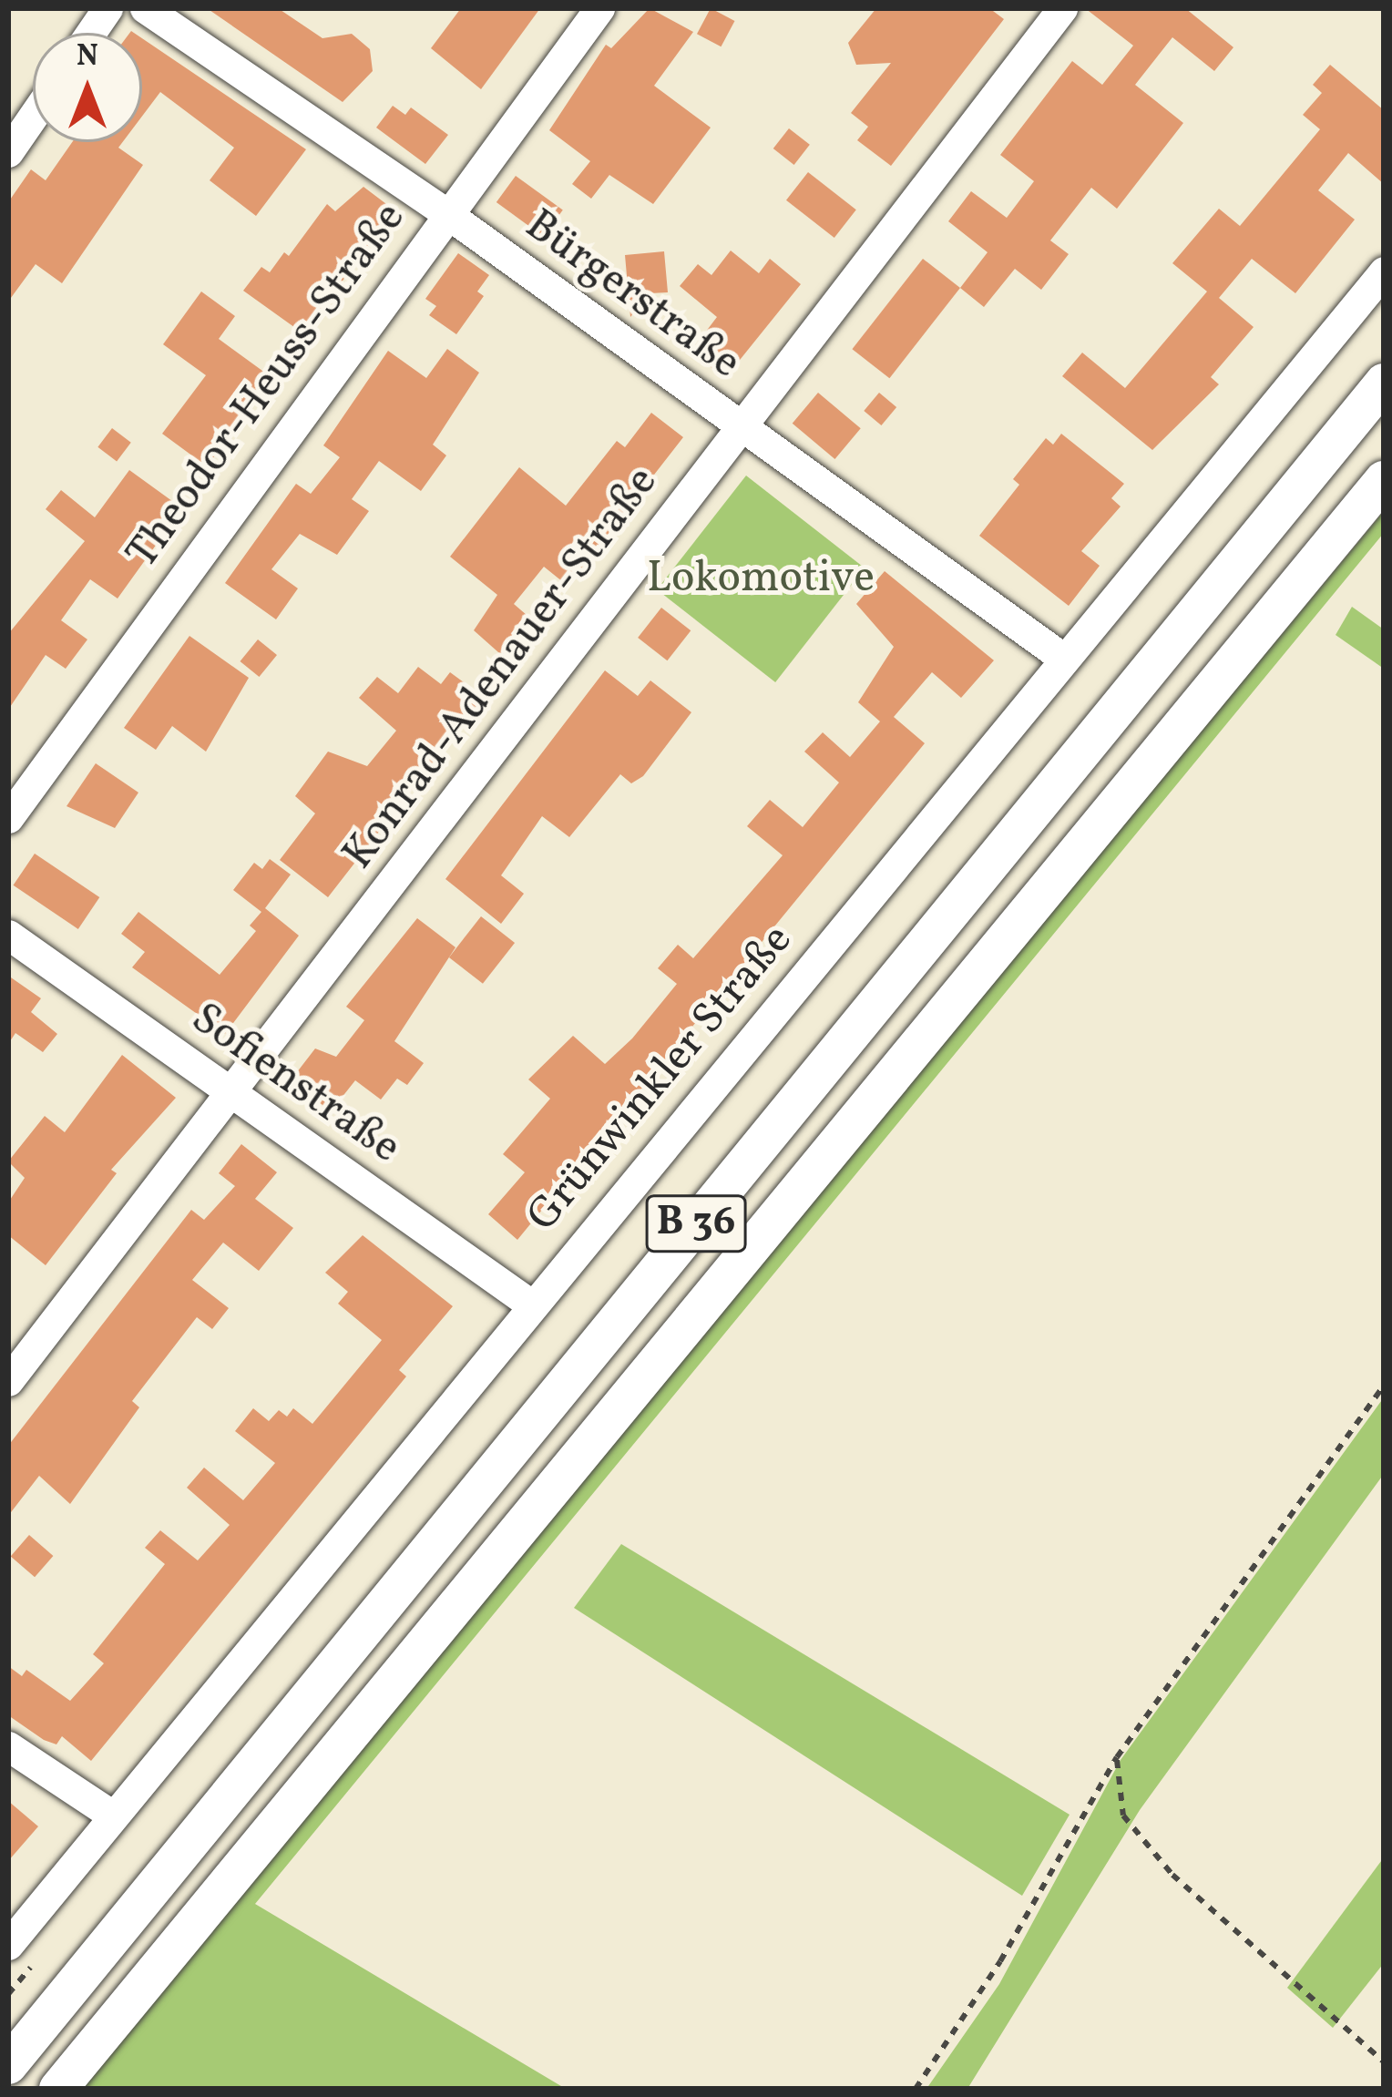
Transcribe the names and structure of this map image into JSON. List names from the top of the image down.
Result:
{
  "streets": {
    "main road": ["B 36"],
    "street": [
      "Bürgerstraße",
      "Theodor-Heuss-Straße",
      "Konrad-Adenauer-Straße",
      "Grünwinkler Straße",
      "Sofienstraße"
    ]
  },
  "crossings": [
    ["Bürgerstraße", "Theodor-Heuss-Straße"],
    ["Bürgerstraße", "Konrad-Adenauer-Straße"],
    ["Bürgerstraße", "Grünwinkler Straße"],
    ["Konrad-Adenauer-Straße", "Sofienstraße"],
    ["Grünwinkler Straße", "Sofienstraße"]
  ],
  "parks": ["Lokomotive"],
  "north": "top"
}
